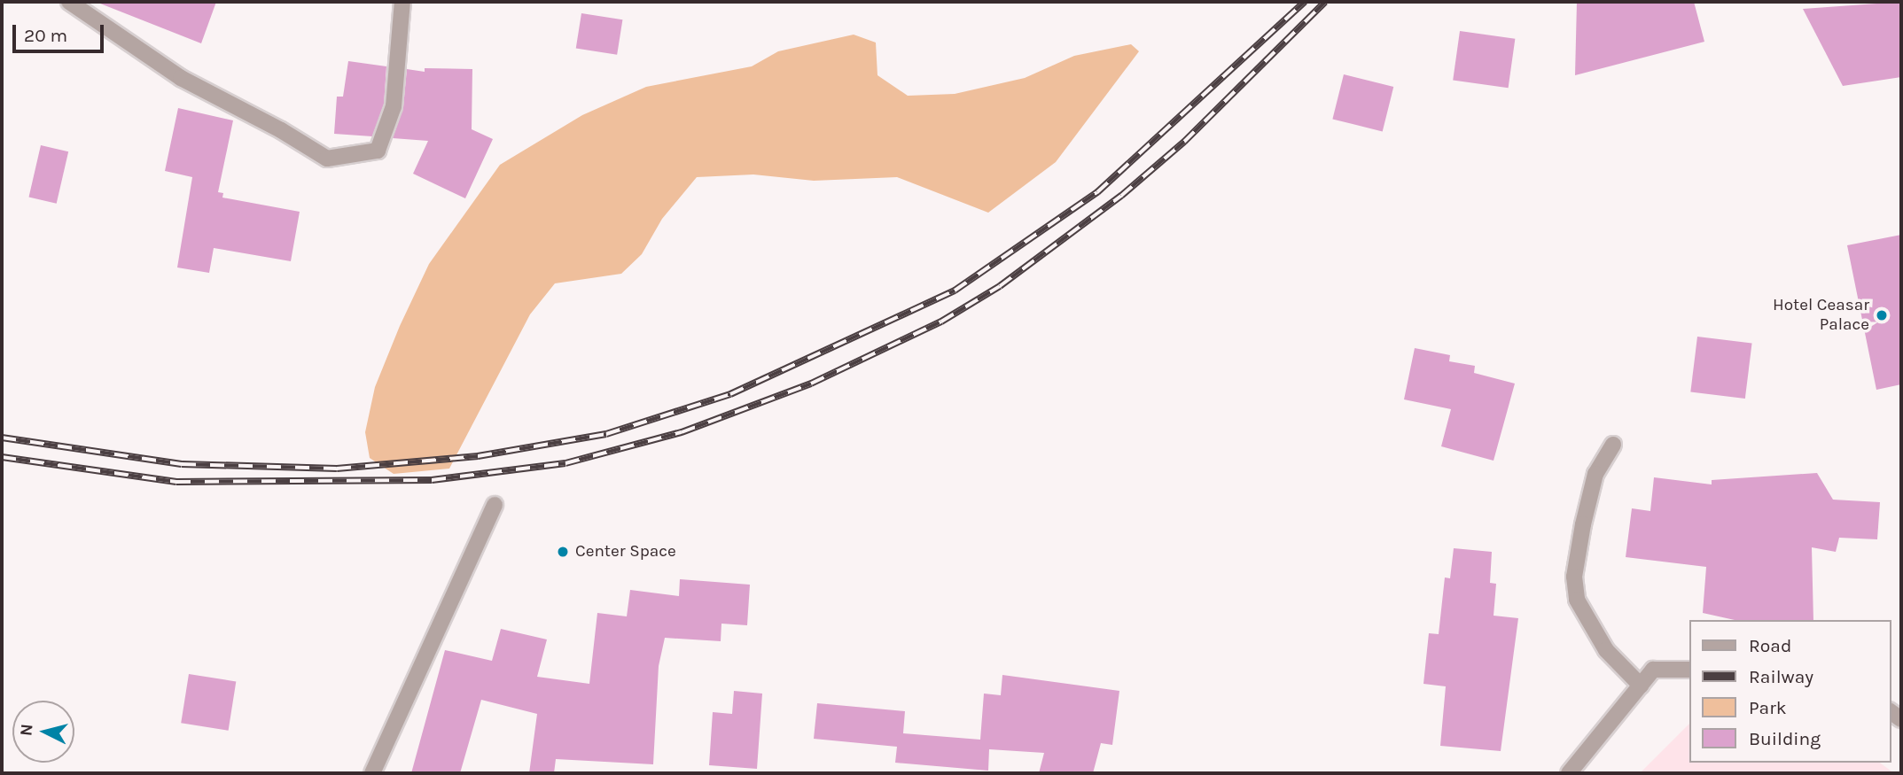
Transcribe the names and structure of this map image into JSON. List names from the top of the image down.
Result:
{
  "places": ["Hotel Ceasar Palace", "Center Space"],
  "legend": [
    "Road",
    "Railway",
    "Park",
    "Building"
  ],
  "scale_bar": "20 m",
  "north": "left"
}
